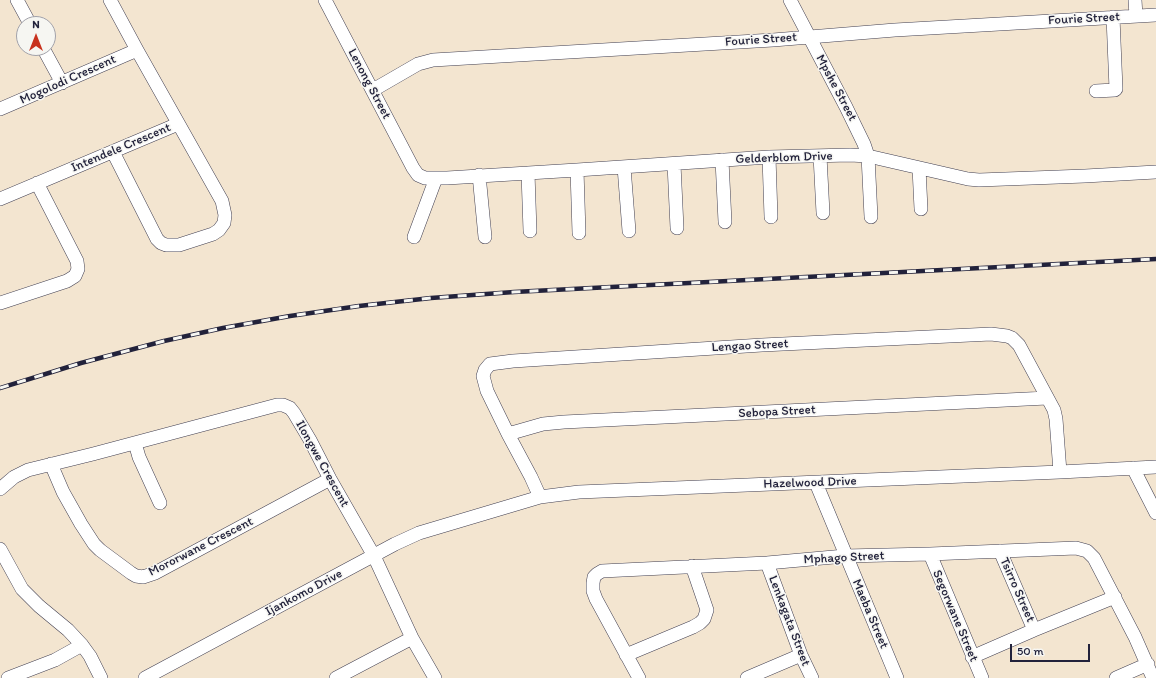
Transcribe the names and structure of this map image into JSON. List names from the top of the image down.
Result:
{
  "streets": {
    "street": [
      "Fourie Street",
      "Mogolodi Crescent",
      "Lenong Street",
      "Mpshe Street",
      "Intendele Crescent",
      "Gelderblom Drive",
      "Lengao Street",
      "Sebopa Street",
      "Ilongwe Crescent",
      "Hazelwood Drive",
      "Mororwane Crescent",
      "Mphago Street",
      "Tsirro Street",
      "Ijankomo Drive",
      "Maeba Street",
      "Segorwane Street",
      "Lenkagata Street"
    ]
  },
  "crossings": [
    ["Fourie Street", "Lenong Street"],
    ["Fourie Street", "Mpshe Street"],
    ["Mogolodi Crescent", "Intendele Crescent"],
    ["Lenong Street", "Gelderblom Drive"],
    ["Mpshe Street", "Gelderblom Drive"],
    ["Lengao Street", "Sebopa Street"],
    ["Lengao Street", "Hazelwood Drive"],
    ["Ilongwe Crescent", "Mororwane Crescent"],
    ["Ilongwe Crescent", "Ijankomo Drive"],
    ["Hazelwood Drive", "Ijankomo Drive"],
    ["Hazelwood Drive", "Maeba Street"],
    ["Mphago Street", "Tsirro Street"],
    ["Mphago Street", "Maeba Street"],
    ["Mphago Street", "Segorwane Street"],
    ["Mphago Street", "Lenkagata Street"]
  ],
  "scale_bar": "50 m",
  "north": "top"
}
